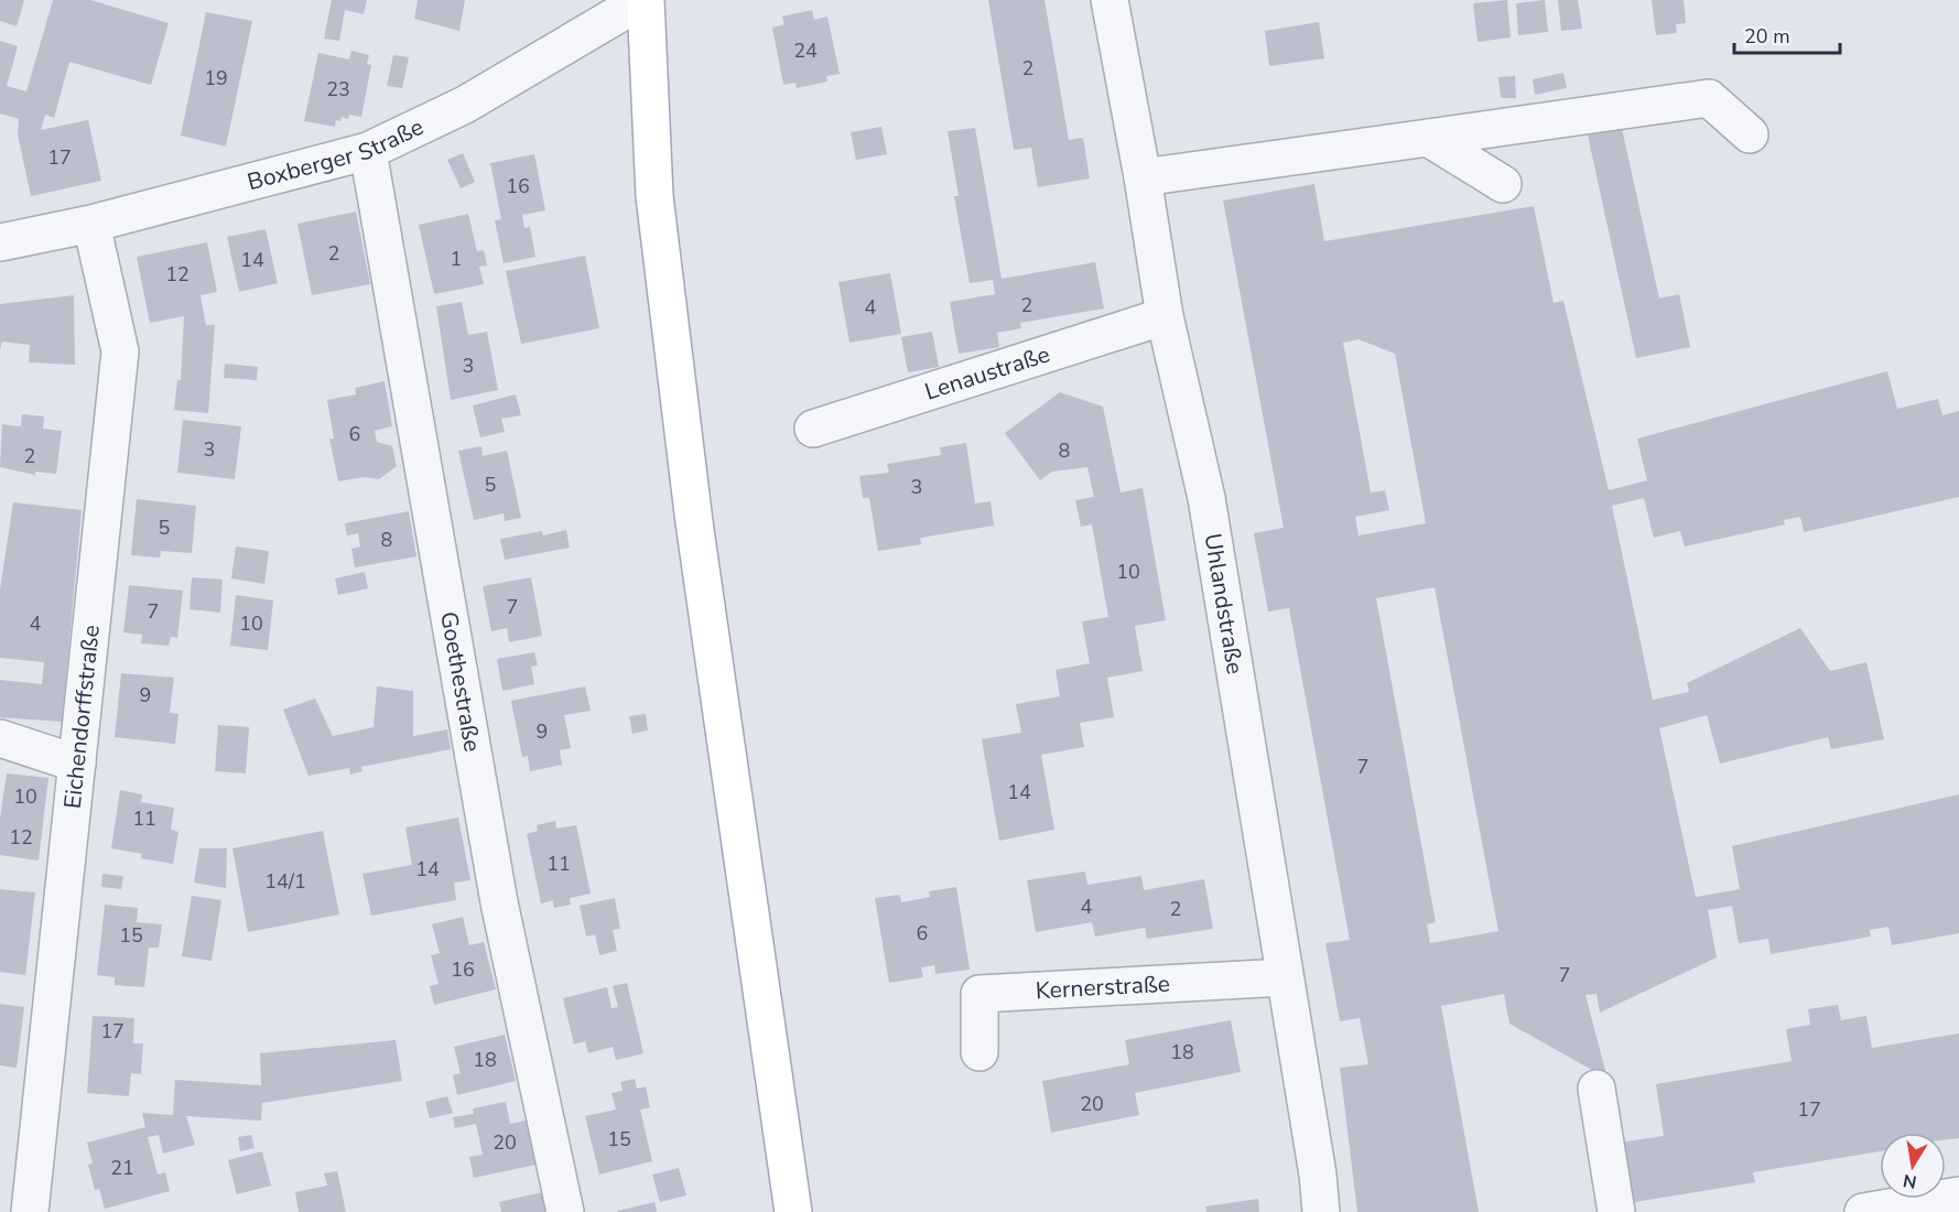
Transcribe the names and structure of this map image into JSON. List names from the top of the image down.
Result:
{
  "streets": {
    "street": [
      "Boxberger Straße",
      "Lenaustraße",
      "Uhlandstraße",
      "Goethestraße",
      "Eichendorffstraße",
      "Kernerstraße"
    ]
  },
  "crossings": [
    ["Boxberger Straße", "Goethestraße"],
    ["Boxberger Straße", "Eichendorffstraße"],
    ["Lenaustraße", "Uhlandstraße"],
    ["Uhlandstraße", "Kernerstraße"]
  ],
  "house_numbers": [
    "24",
    "2",
    "19",
    "23",
    "17",
    "16",
    "2",
    "1",
    "14",
    "12",
    "2",
    "4",
    "3",
    "6",
    "3",
    "8",
    "2",
    "5",
    "3",
    "5",
    "8",
    "10",
    "7",
    "7",
    "4",
    "10",
    "9",
    "9",
    "7",
    "14",
    "10",
    "11",
    "12",
    "11",
    "14",
    "14/1",
    "4",
    "2",
    "6",
    "15",
    "16",
    "7",
    "17",
    "18",
    "18",
    "20",
    "17",
    "15",
    "20",
    "21"
  ],
  "scale_bar": "20 m",
  "north": "bottom"
}
